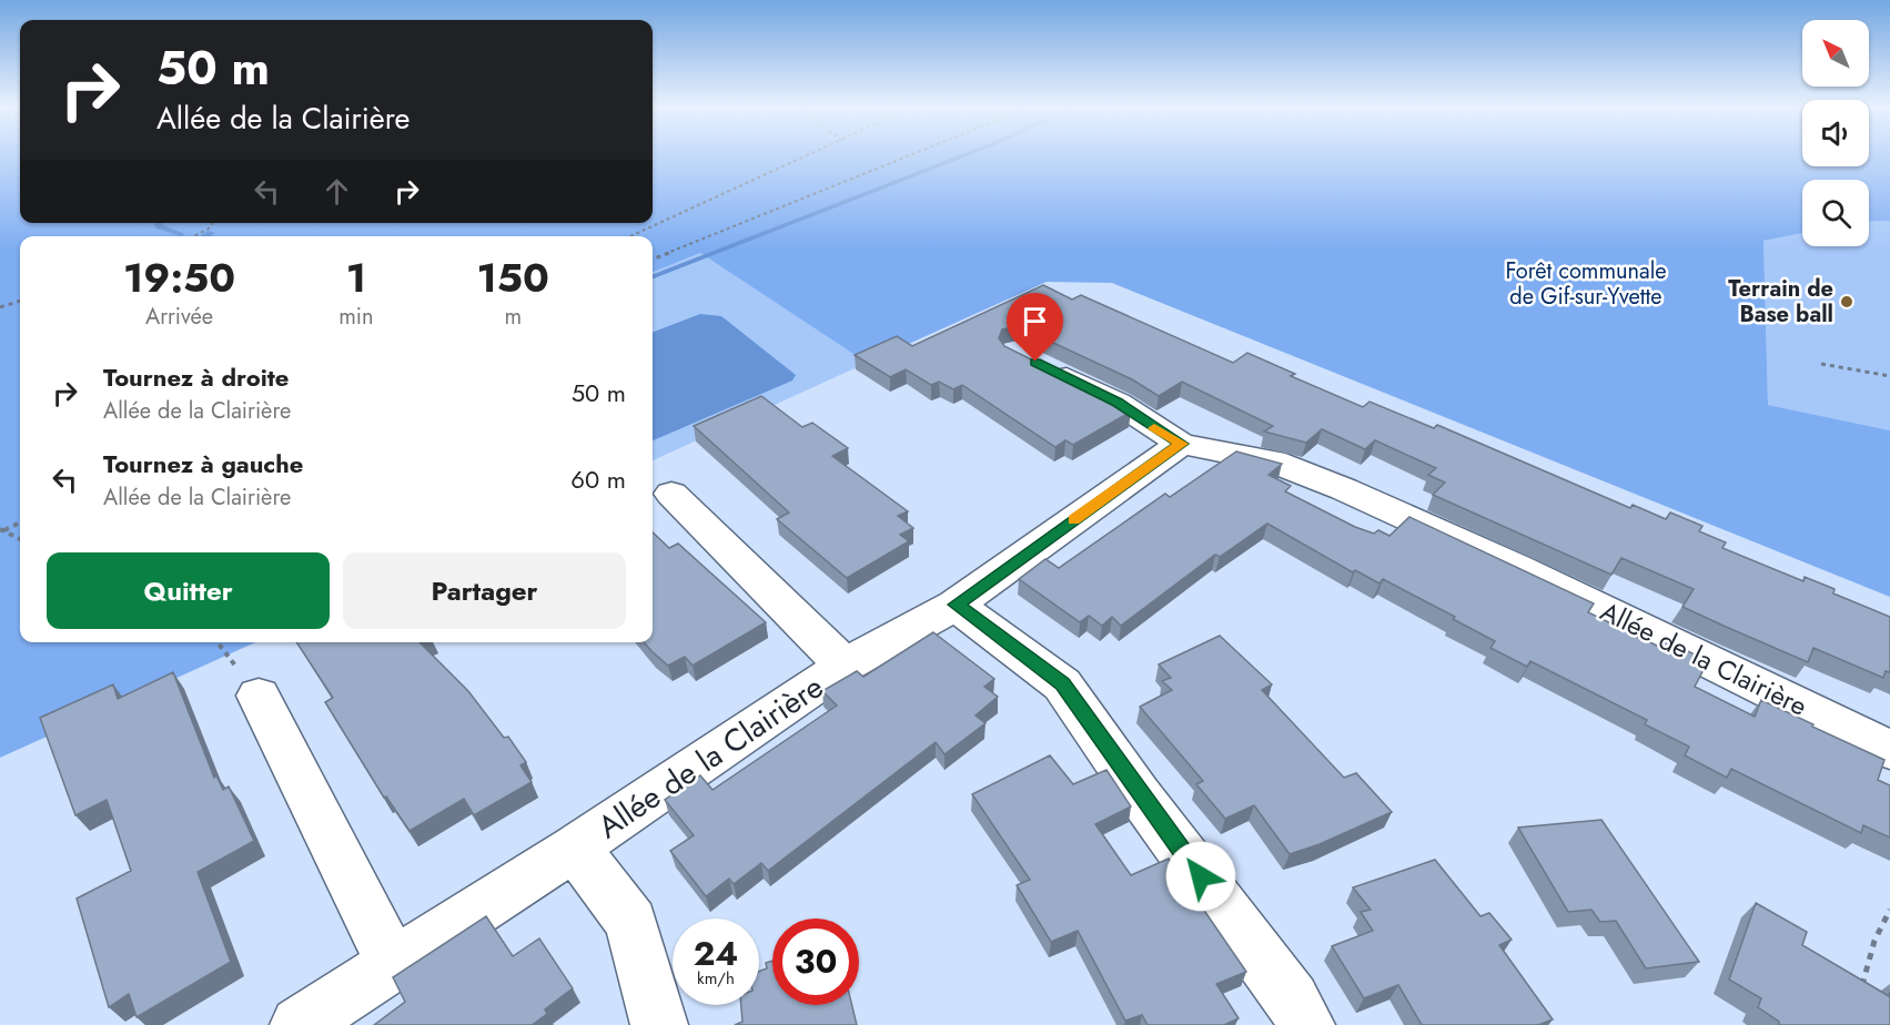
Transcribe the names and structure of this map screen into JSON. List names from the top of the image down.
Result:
{
  "streets": {
    "street": ["Allée de la Clairière"]
  },
  "parks": ["Forêt communale de Gif-sur-Yvette"],
  "places": ["Terrain de Base ball"],
  "north": "top left",
  "page": {
    "turn": ["50 m", "Allée de la Clairière"],
    "eta": [
      "19:50",
      "Arrivée",
      "1",
      "min",
      "150",
      "m"
    ],
    "list": [
      {
        "name": "Tournez à droite",
        "note": "Allée de la Clairière",
        "value": "50 m"
      },
      {
        "name": "Tournez à gauche",
        "note": "Allée de la Clairière",
        "value": "60 m"
      }
    ],
    "buttons": ["Quitter", "Partager"],
    "speed": "24 km/h",
    "limit": "30"
  }
}
